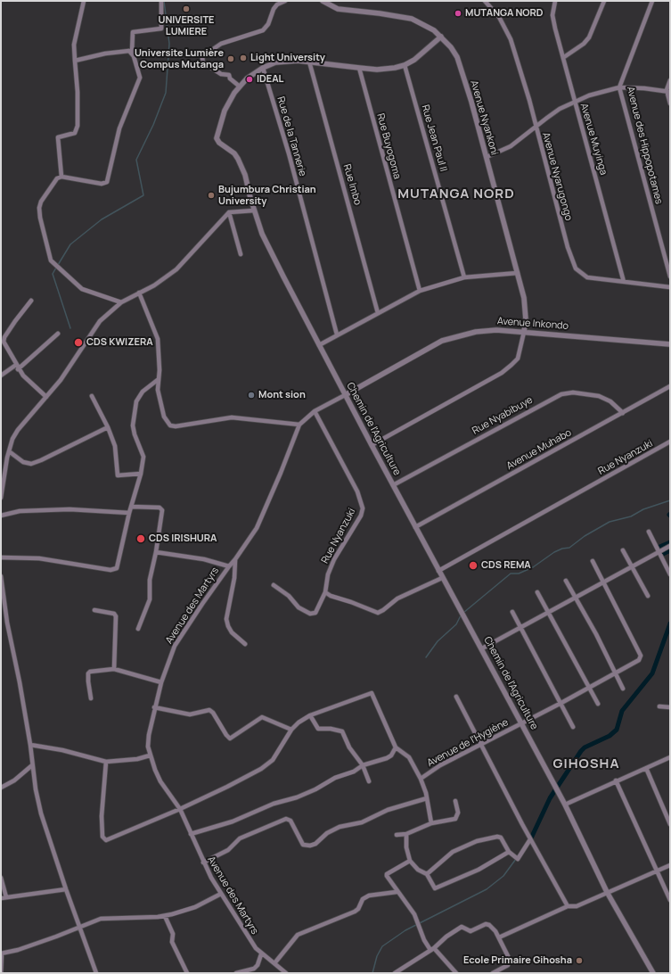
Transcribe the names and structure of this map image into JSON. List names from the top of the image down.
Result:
{
  "streets": {
    "street": [
      "Avenue Nyankoni",
      "Rue de la Tannerie",
      "Rue Jean Paul II",
      "Avenue Muyinga",
      "Avenue des Hippopotames",
      "Rue Buyogoma",
      "Avenue Nyarugongo",
      "Rue Imbo",
      "Avenue Inkondo",
      "Rue Nyabibuye",
      "Chemin de l'Agriculture",
      "Avenue Muhabo",
      "Rue Nyanzuki",
      "Avenue des Martyrs",
      "Avenue de l'Hygiène"
    ]
  },
  "crossings": [
    ["Avenue Nyankoni", "Avenue Inkondo"],
    ["Avenue Nyankoni", "Chemin de l'Agriculture"],
    ["Rue de la Tannerie", "Chemin de l'Agriculture"],
    ["Rue Jean Paul II", "Chemin de l'Agriculture"],
    ["Avenue Muyinga", "Avenue Nyarugongo"],
    ["Rue Buyogoma", "Chemin de l'Agriculture"],
    ["Rue Imbo", "Chemin de l'Agriculture"],
    ["Avenue Inkondo", "Chemin de l'Agriculture"],
    ["Avenue Inkondo", "Avenue des Martyrs"],
    ["Rue Nyabibuye", "Chemin de l'Agriculture"],
    ["Rue Nyabibuye", "Avenue Muhabo"],
    ["Chemin de l'Agriculture", "Avenue Muhabo"],
    ["Chemin de l'Agriculture", "Rue Nyanzuki"],
    ["Chemin de l'Agriculture", "Avenue des Martyrs"],
    ["Chemin de l'Agriculture", "Avenue de l'Hygiène"],
    ["Rue Nyanzuki", "Avenue des Martyrs"]
  ],
  "districts": ["MUTANGA NORD", "GIHOSHA"],
  "places": [
    "UNIVERSITE LUMIERE",
    "MUTANGA NORD",
    "Light University",
    "Universite Lumière Compus Mutanga",
    "IDEAL",
    "Bujumbura Christian University",
    "CDS KWIZERA",
    "Mont sion",
    "CDS IRISHURA",
    "CDS REMA",
    "Ecole Primaire Gihosha"
  ]
}
